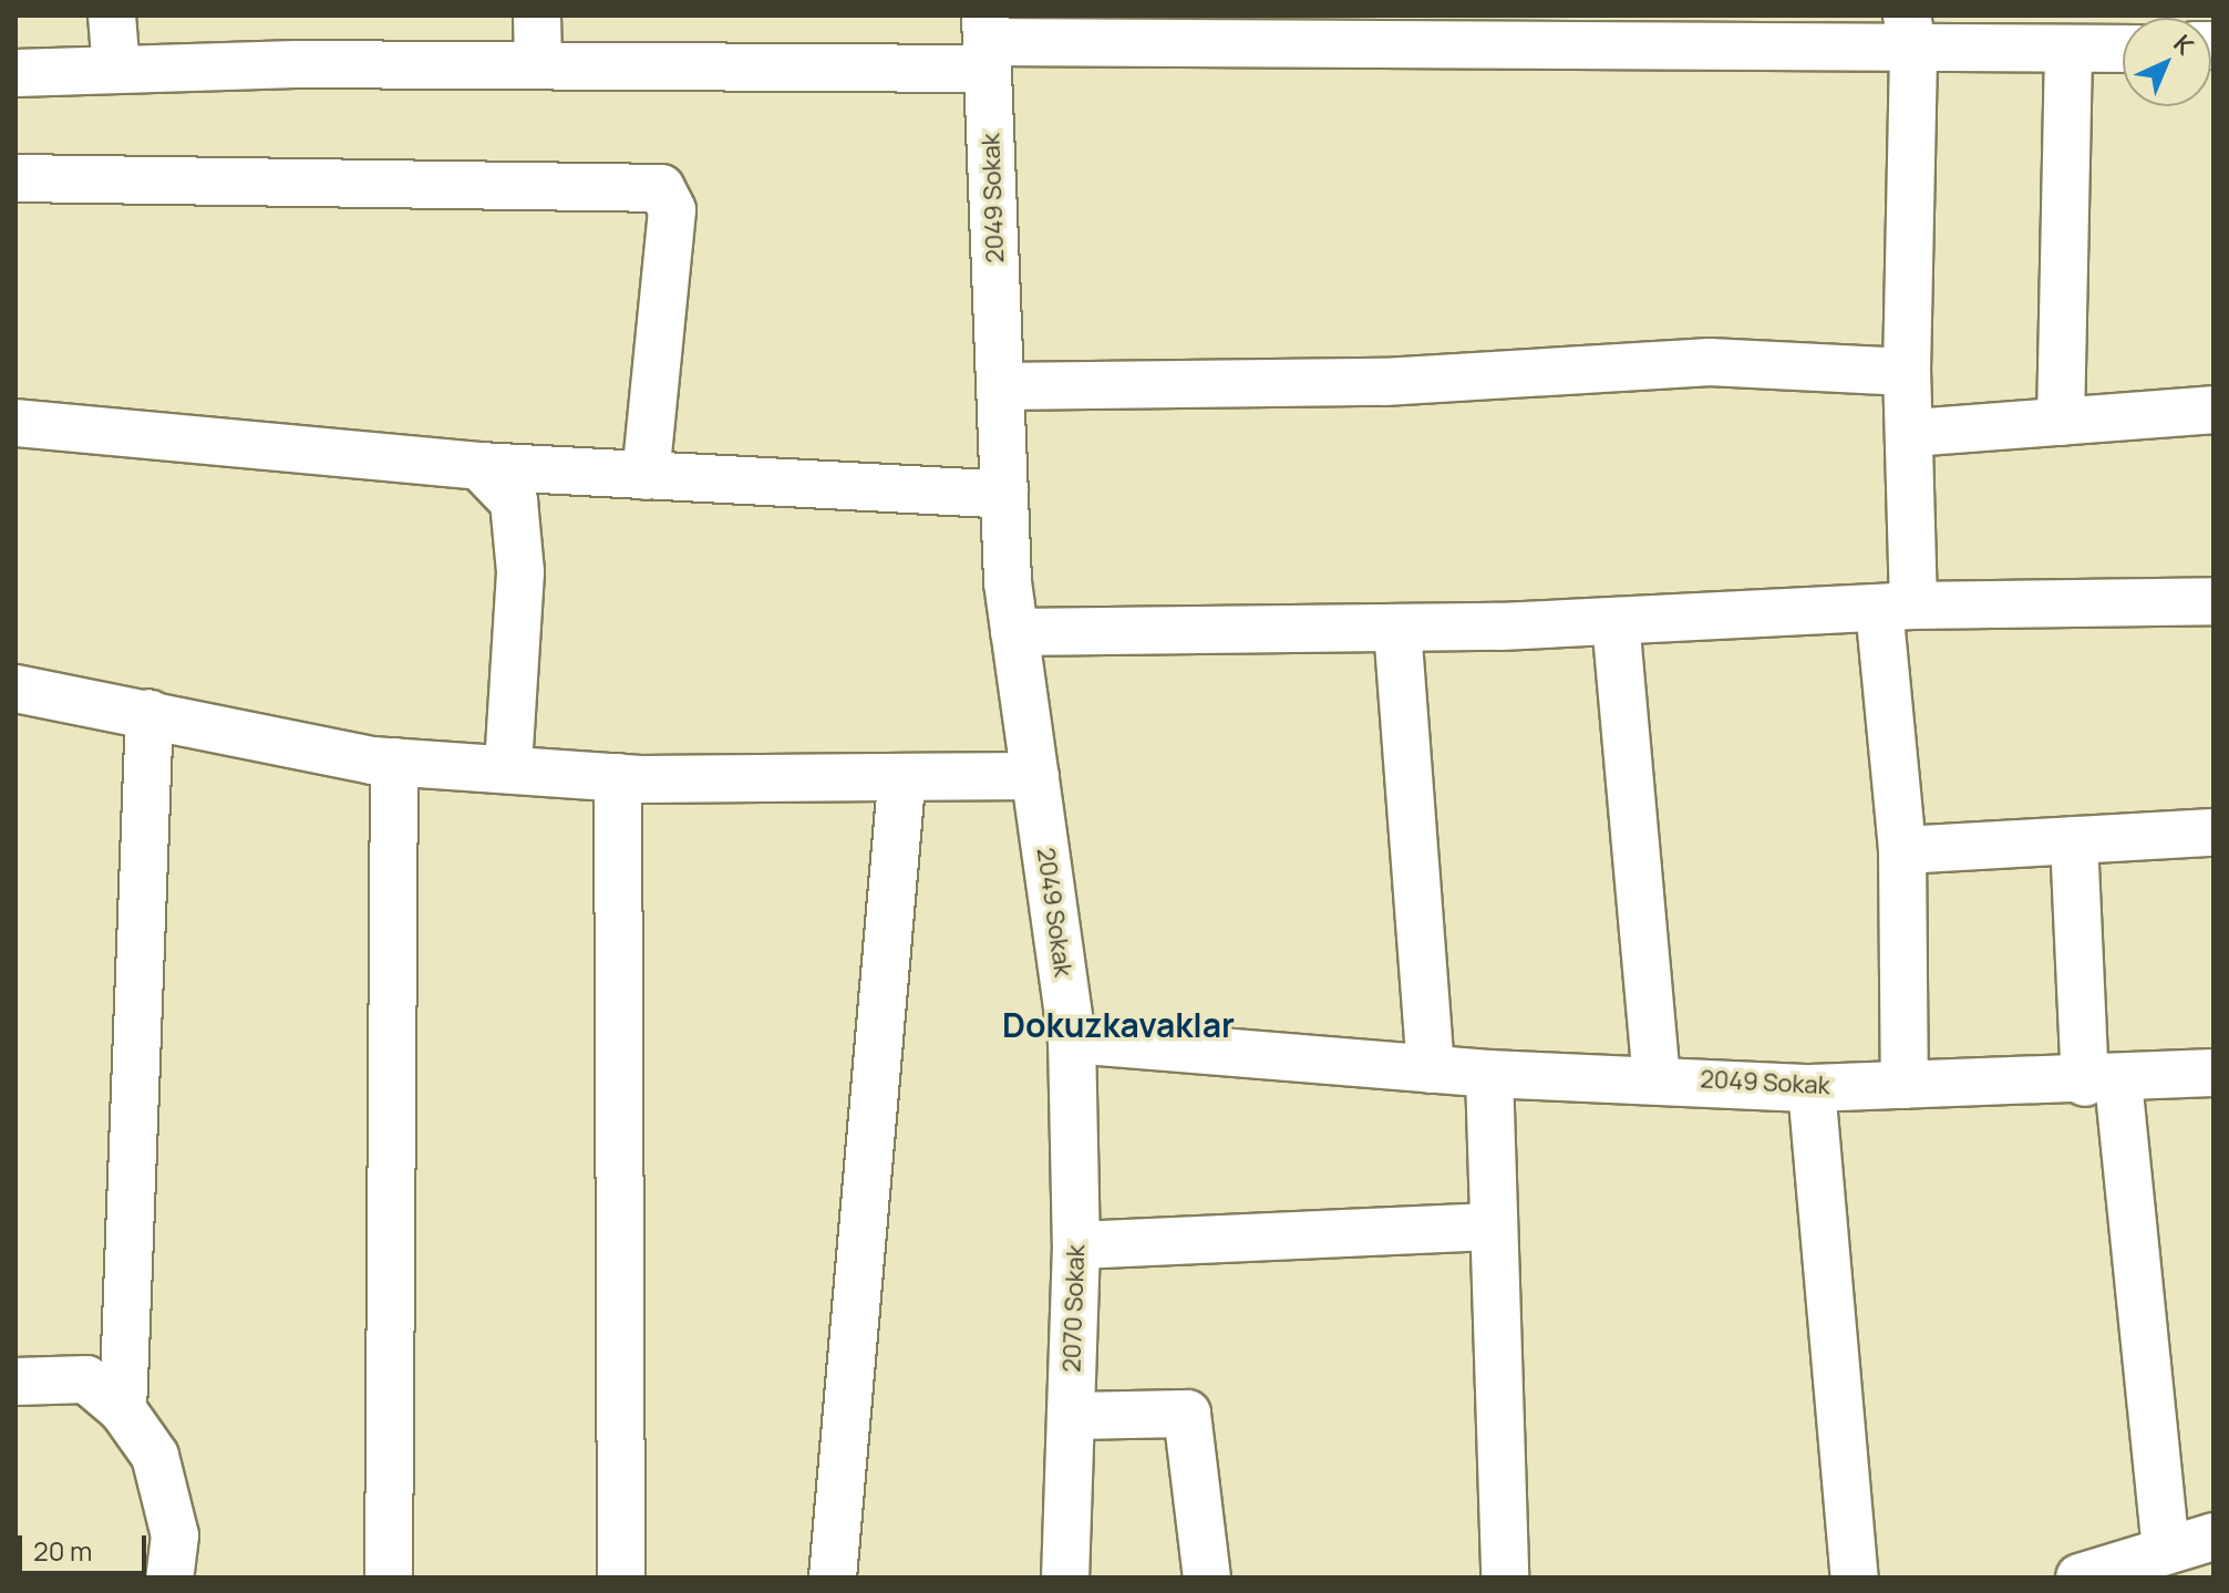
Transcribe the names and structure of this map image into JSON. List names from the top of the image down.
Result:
{
  "streets": {
    "street": ["2049 Sokak", "2070 Sokak"]
  },
  "crossings": [
    ["2049 Sokak", "2070 Sokak"]
  ],
  "districts": ["Dokuzkavaklar"],
  "scale_bar": "20 m",
  "north": "top right"
}
